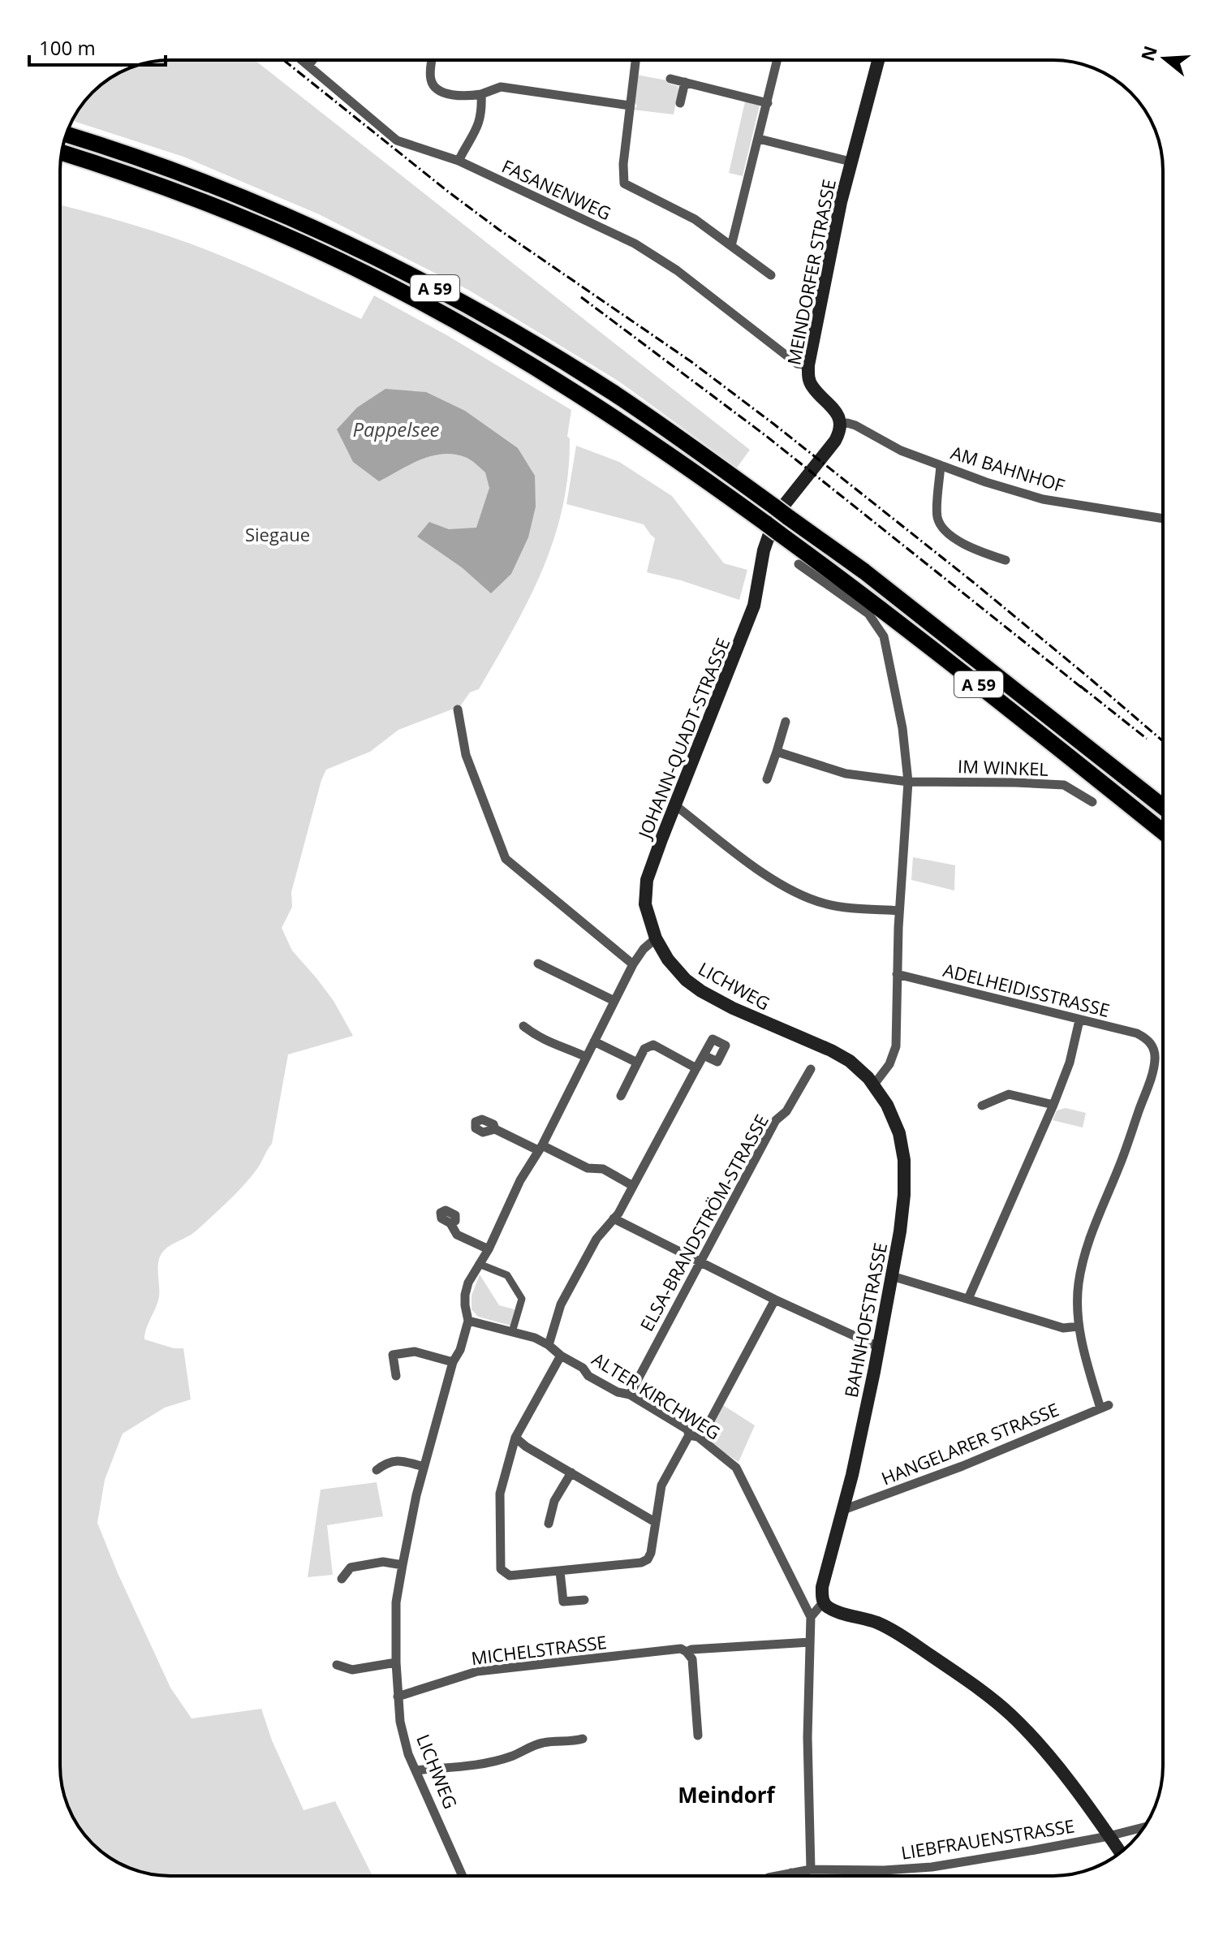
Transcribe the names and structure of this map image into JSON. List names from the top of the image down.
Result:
{
  "streets": {
    "highway": ["A 59"],
    "main road": [
      "MEINDORFER STRASSE",
      "JOHANN-QUADT-STRASSE",
      "LICHWEG",
      "BAHNHOFSTRASSE"
    ],
    "street": [
      "FASANENWEG",
      "AM BAHNHOF",
      "IM WINKEL",
      "ADELHEIDISSTRASSE",
      "ELSA-BRANDSTRÖM-STRASSE",
      "ALTER KIRCHWEG",
      "HANGELARER STRASSE",
      "MICHELSTRASSE",
      "LIEBFRAUENSTRASSE"
    ]
  },
  "crossings": [
    ["FASANENWEG", "MEINDORFER STRASSE"],
    ["MEINDORFER STRASSE", "AM BAHNHOF"],
    ["MEINDORFER STRASSE", "JOHANN-QUADT-STRASSE"],
    ["AM BAHNHOF", "JOHANN-QUADT-STRASSE"],
    ["JOHANN-QUADT-STRASSE", "LICHWEG"],
    ["LICHWEG", "BAHNHOFSTRASSE"],
    ["LICHWEG", "ALTER KIRCHWEG"],
    ["LICHWEG", "MICHELSTRASSE"],
    ["ADELHEIDISSTRASSE", "HANGELARER STRASSE"],
    ["ELSA-BRANDSTRÖM-STRASSE", "ALTER KIRCHWEG"],
    ["BAHNHOFSTRASSE", "HANGELARER STRASSE"]
  ],
  "districts": ["Meindorf"],
  "water": ["Pappelsee"],
  "parks": ["Siegaue"],
  "scale_bar": "100 m",
  "north": "left"
}
